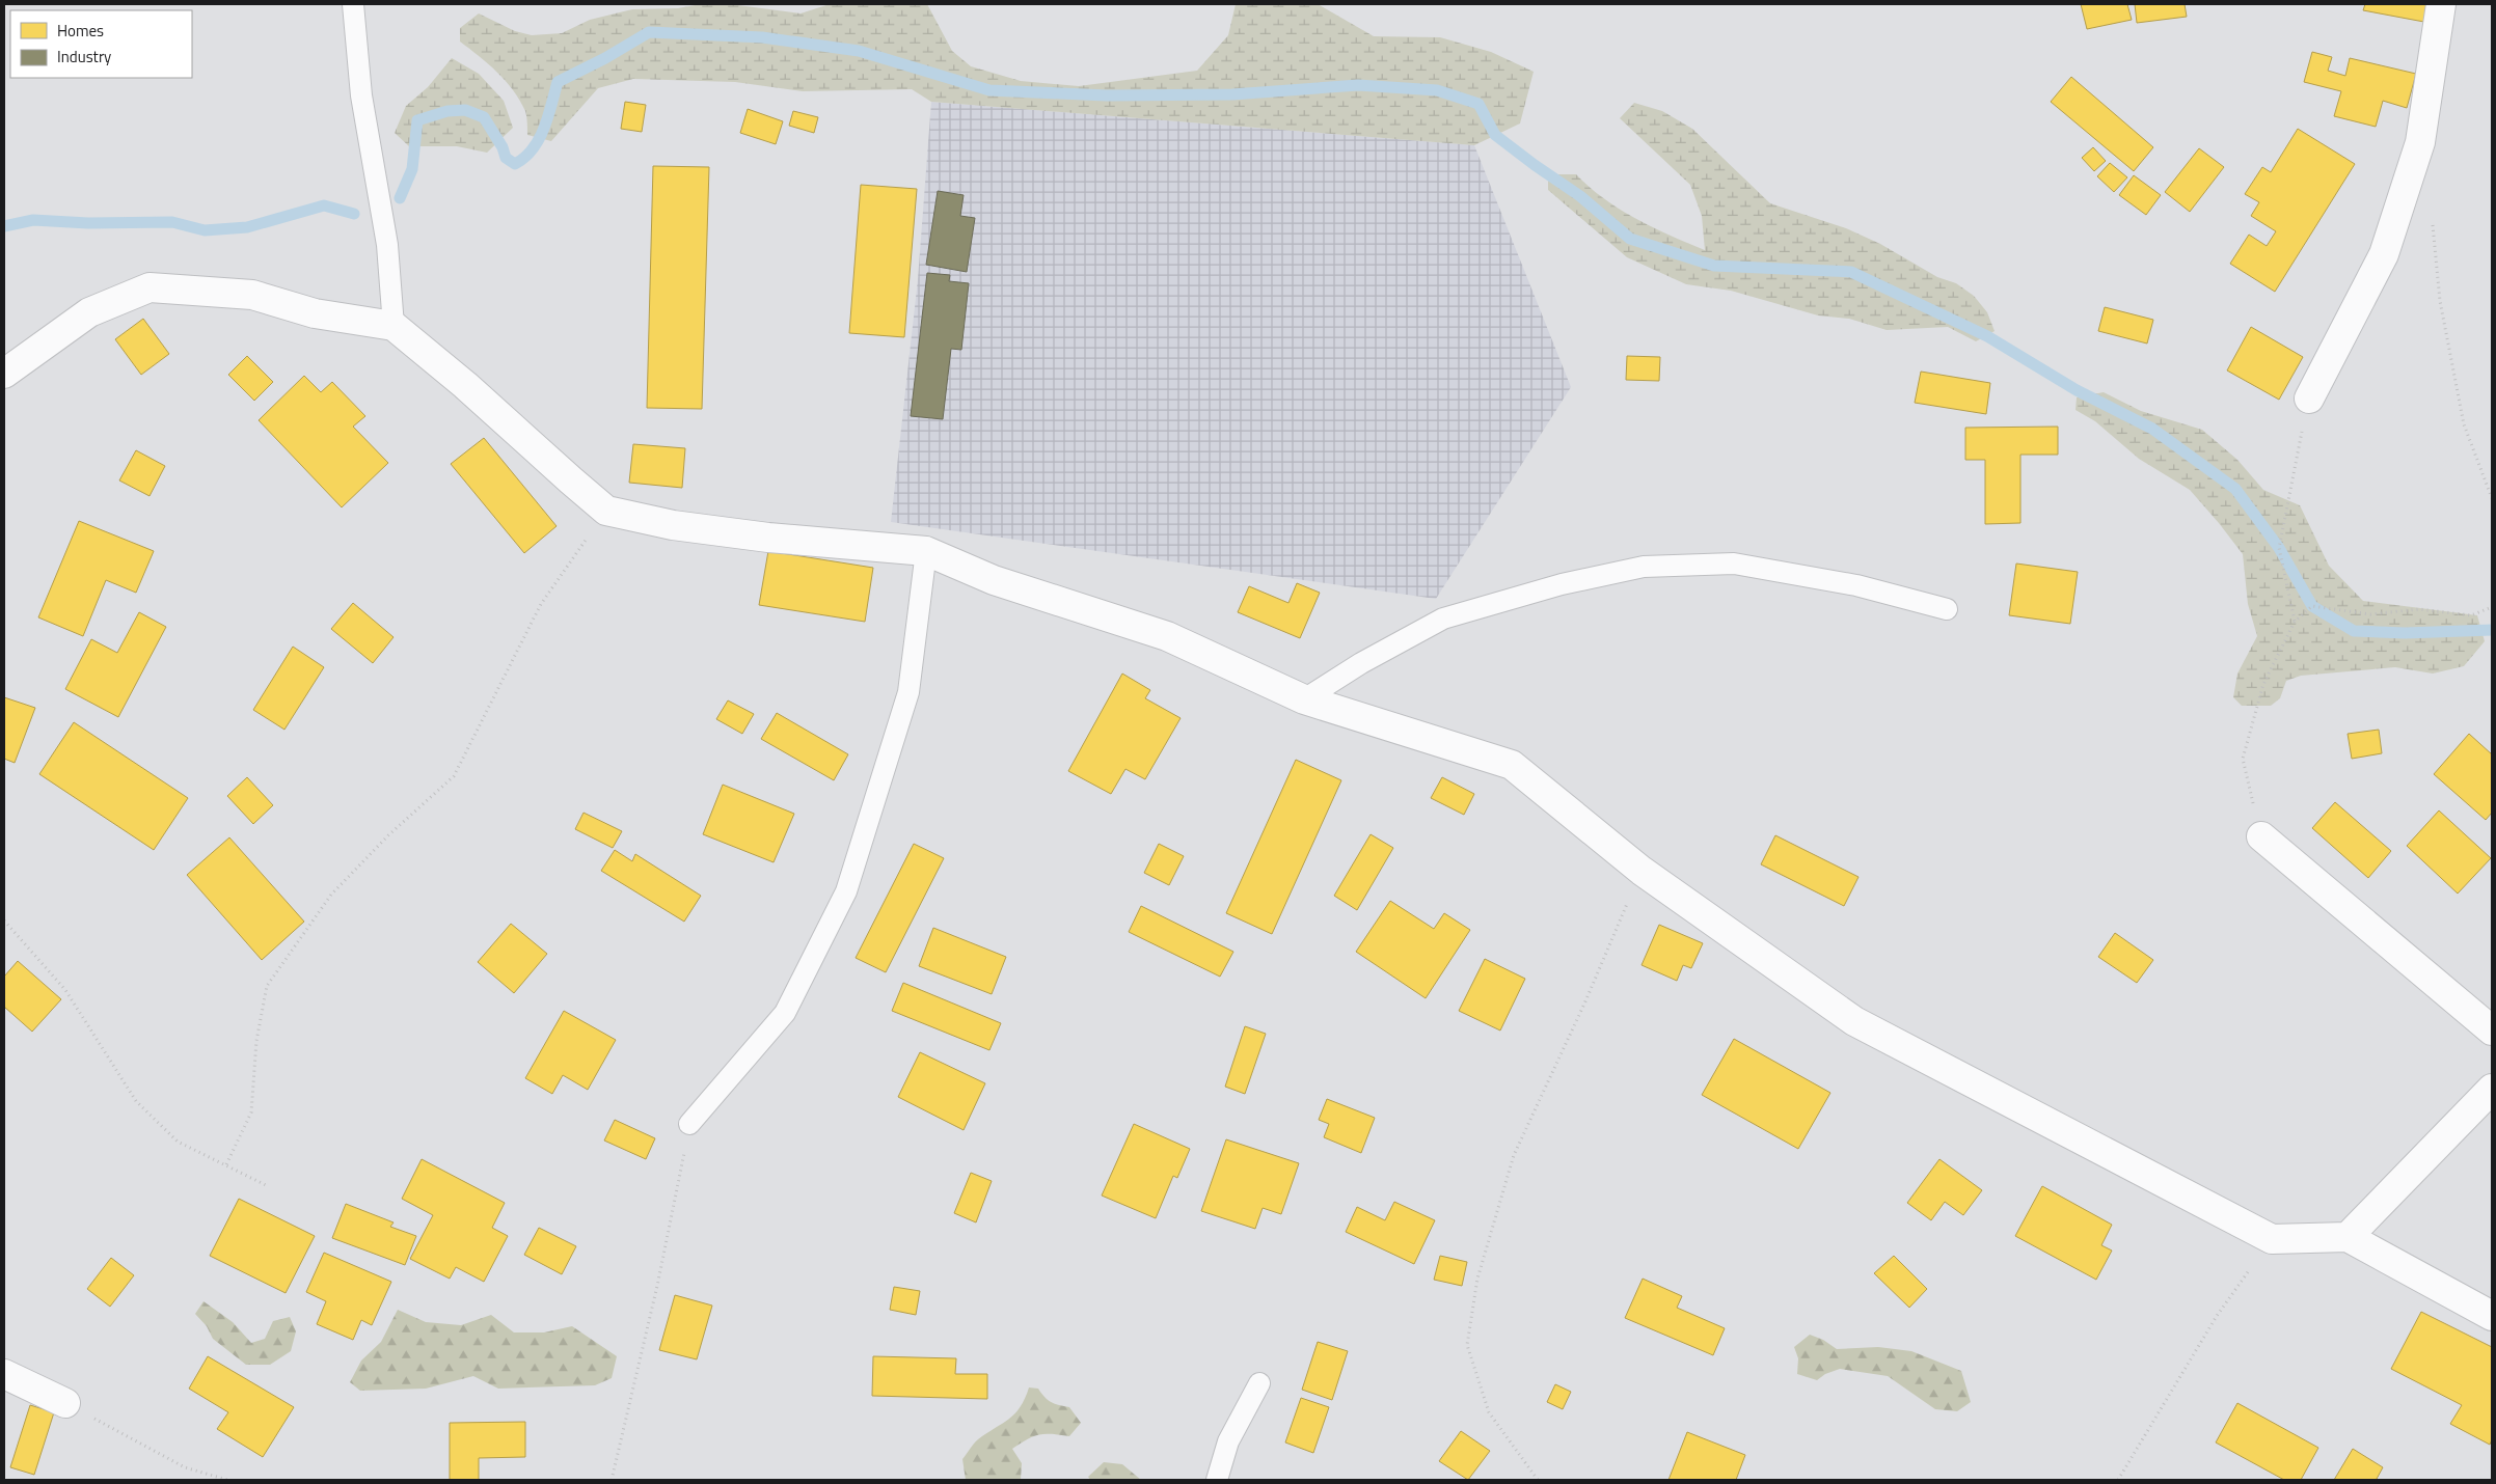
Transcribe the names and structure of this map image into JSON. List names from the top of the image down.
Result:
{
  "legend": ["Homes", "Industry"]
}
